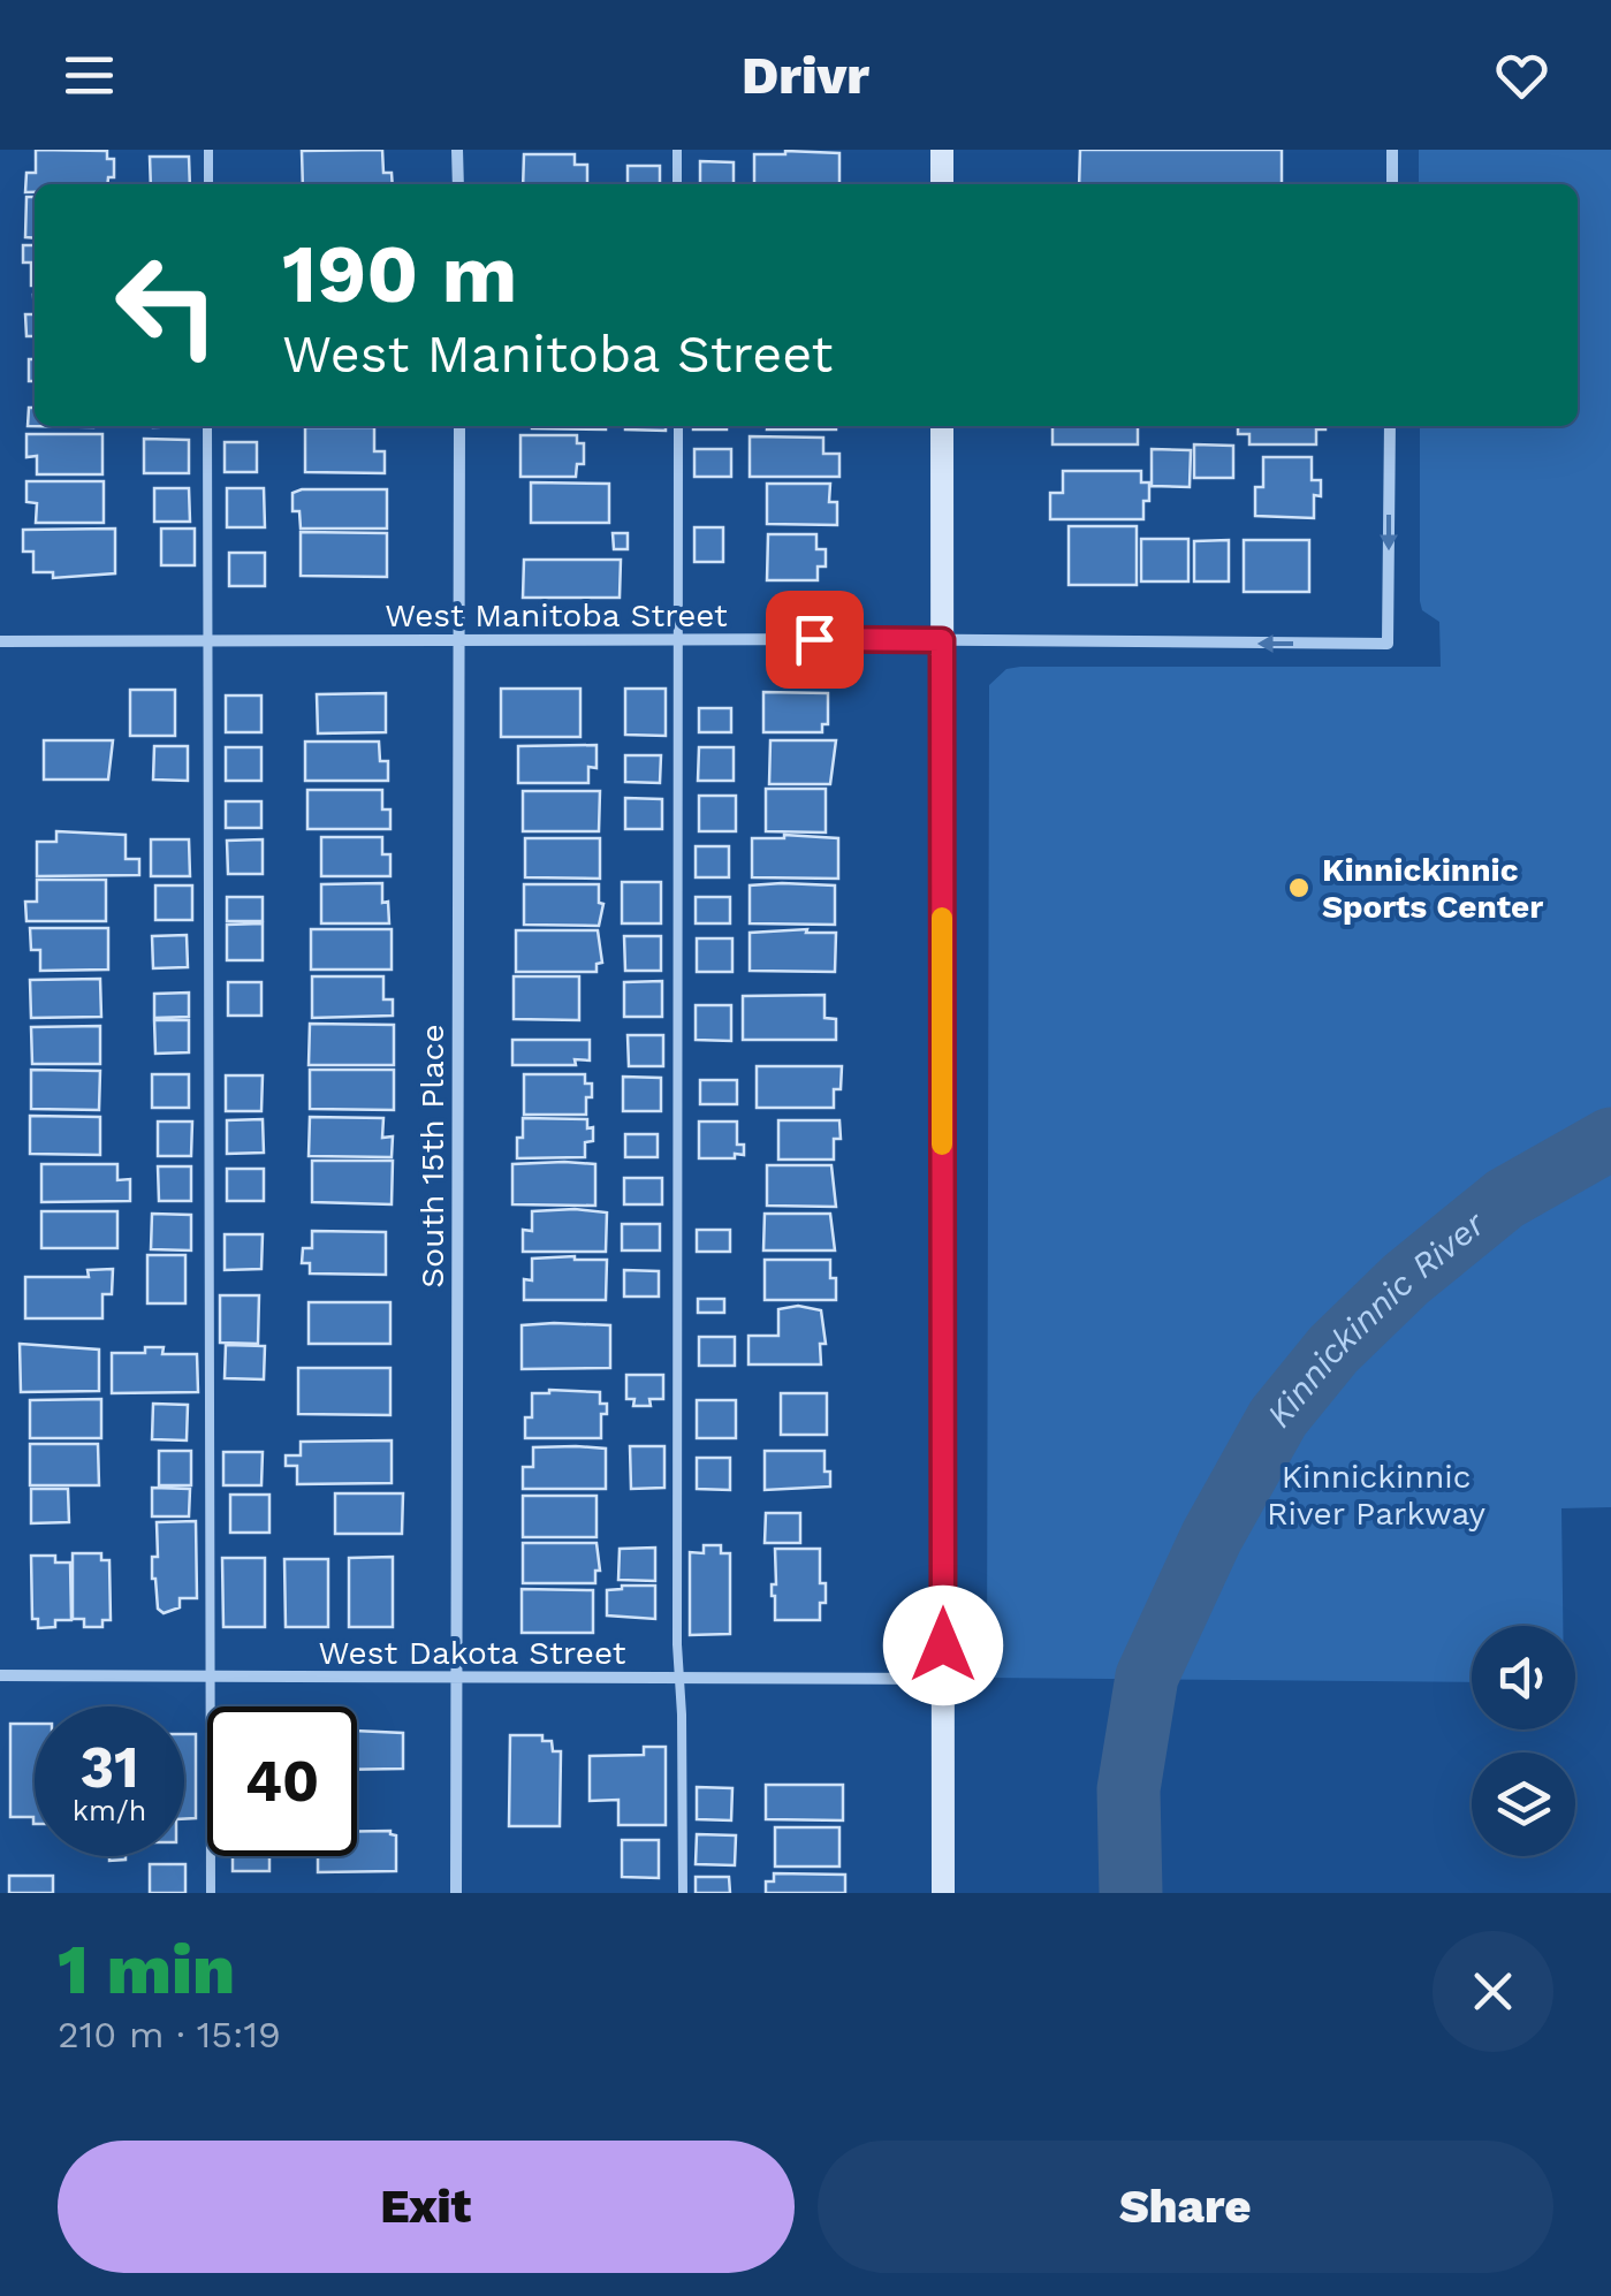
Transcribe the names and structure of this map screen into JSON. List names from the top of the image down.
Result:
{
  "streets": {
    "street": ["West Manitoba Street", "South 15th Place", "West Dakota Street"]
  },
  "crossings": [
    ["West Manitoba Street", "South 15th Place"],
    ["South 15th Place", "West Dakota Street"]
  ],
  "water": ["Kinnickinnic River"],
  "parks": ["Kinnickinnic River Parkway"],
  "places": ["Kinnickinnic Sports Center"],
  "page": {
    "header": "Drivr",
    "turn": ["190 m", "West Manitoba Street"],
    "speed": "31 km/h",
    "limit": "40",
    "heading": ["1 min", "210 m · 15:19"],
    "buttons": ["Exit", "Share"]
  }
}
